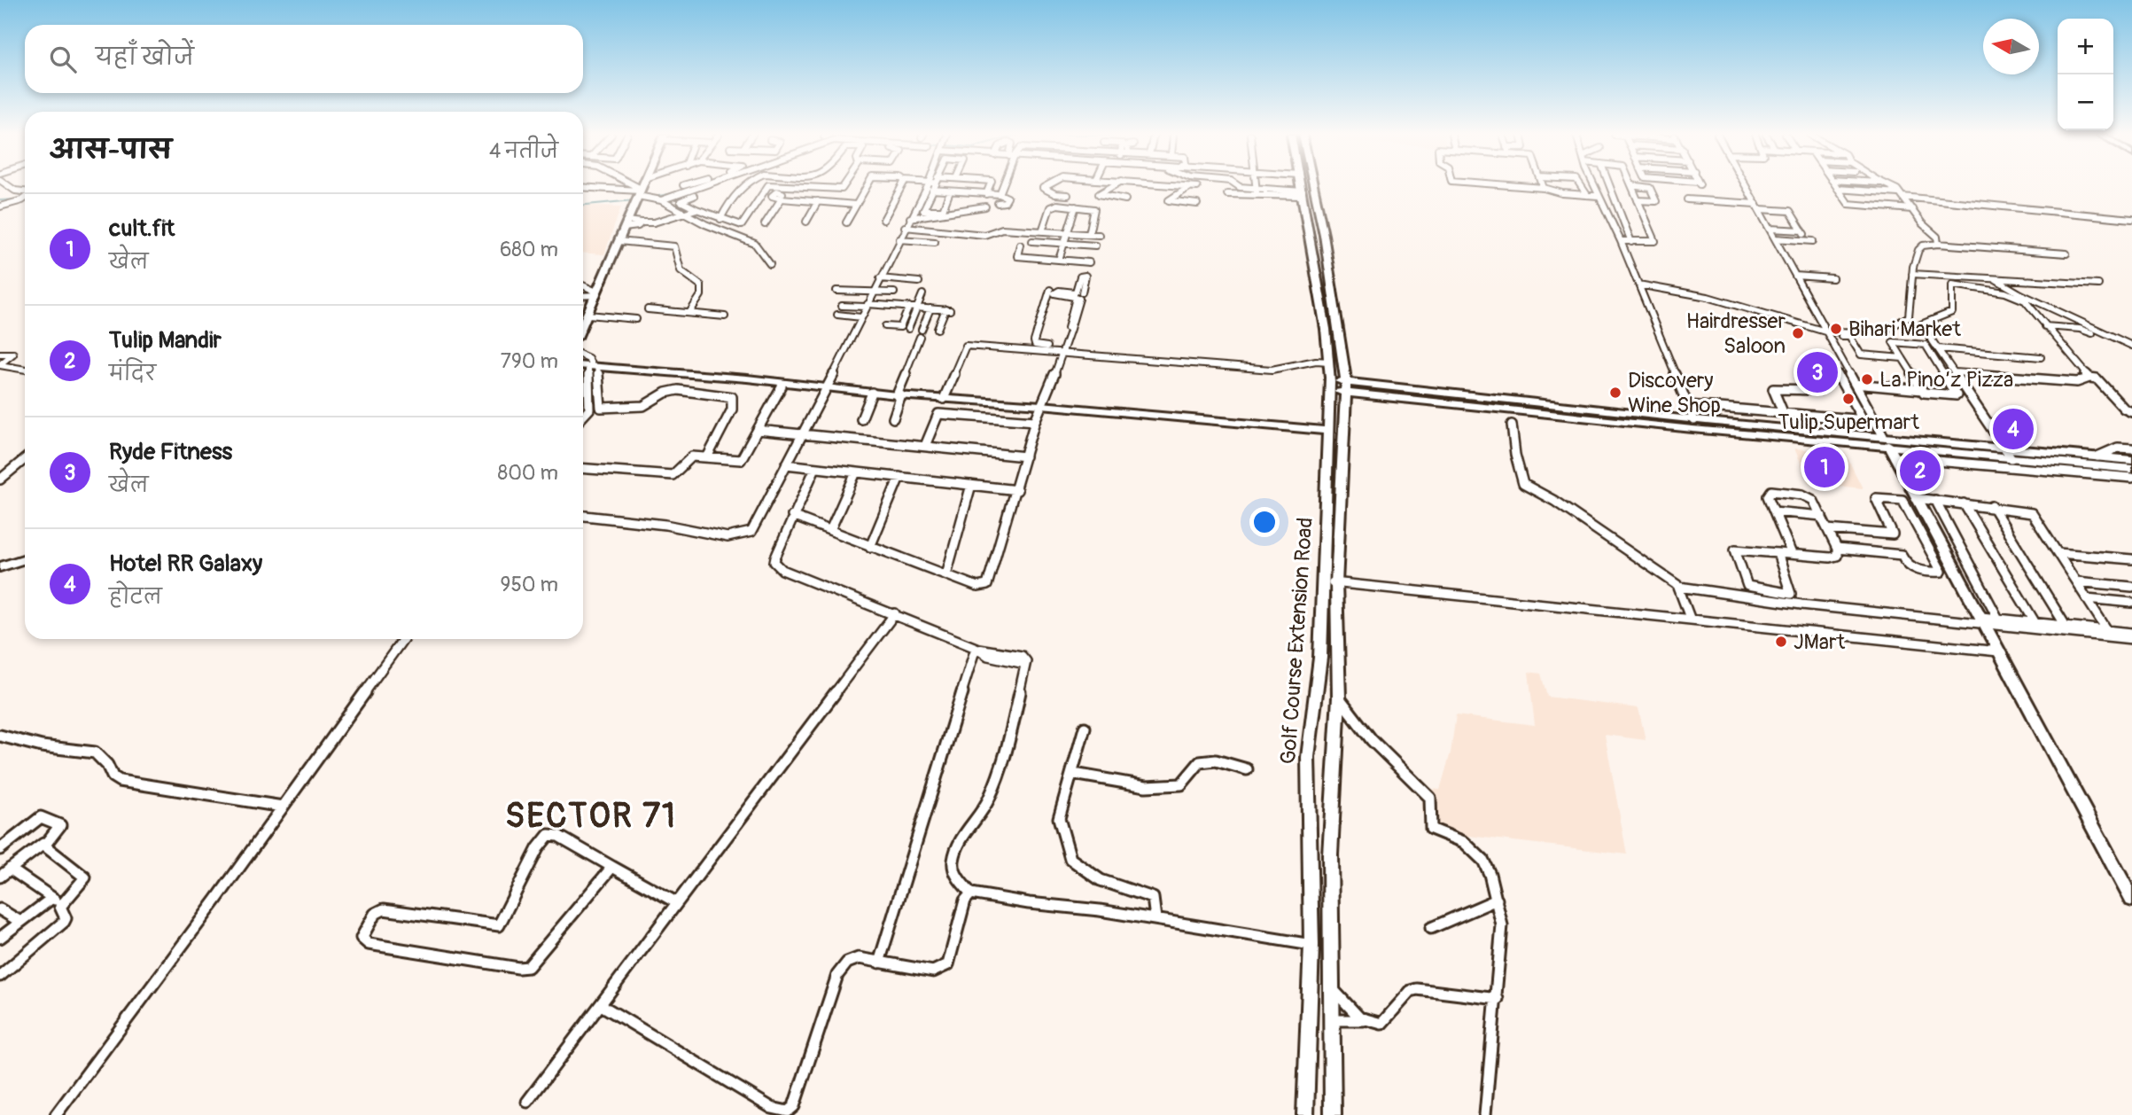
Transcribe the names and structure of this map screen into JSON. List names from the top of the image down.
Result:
{
  "streets": {
    "street": ["Golf Course Extension Road"]
  },
  "districts": ["SECTOR 71"],
  "places": [
    "Bihari Market",
    "Hairdresser Saloon",
    "La Pino’z Pizza",
    "Discovery Wine Shop",
    "Tulip Supermart",
    "JMart"
  ],
  "north": "left",
  "page": {
    "map_buttons": ["+", "−"],
    "search": "यहाँ खोजें",
    "heading": ["आस-पास", "4 नतीजे"],
    "list": [
      {
        "mark": "1",
        "name": "cult.fit",
        "note": "खेल",
        "value": "680 m"
      },
      {
        "mark": "2",
        "name": "Tulip Mandir",
        "note": "मंदिर",
        "value": "790 m"
      },
      {
        "mark": "3",
        "name": "Ryde Fitness",
        "note": "खेल",
        "value": "800 m"
      },
      {
        "mark": "4",
        "name": "Hotel RR Galaxy",
        "note": "होटल",
        "value": "950 m"
      }
    ],
    "pins": [
      "3",
      "4",
      "1",
      "2"
    ]
  }
}
